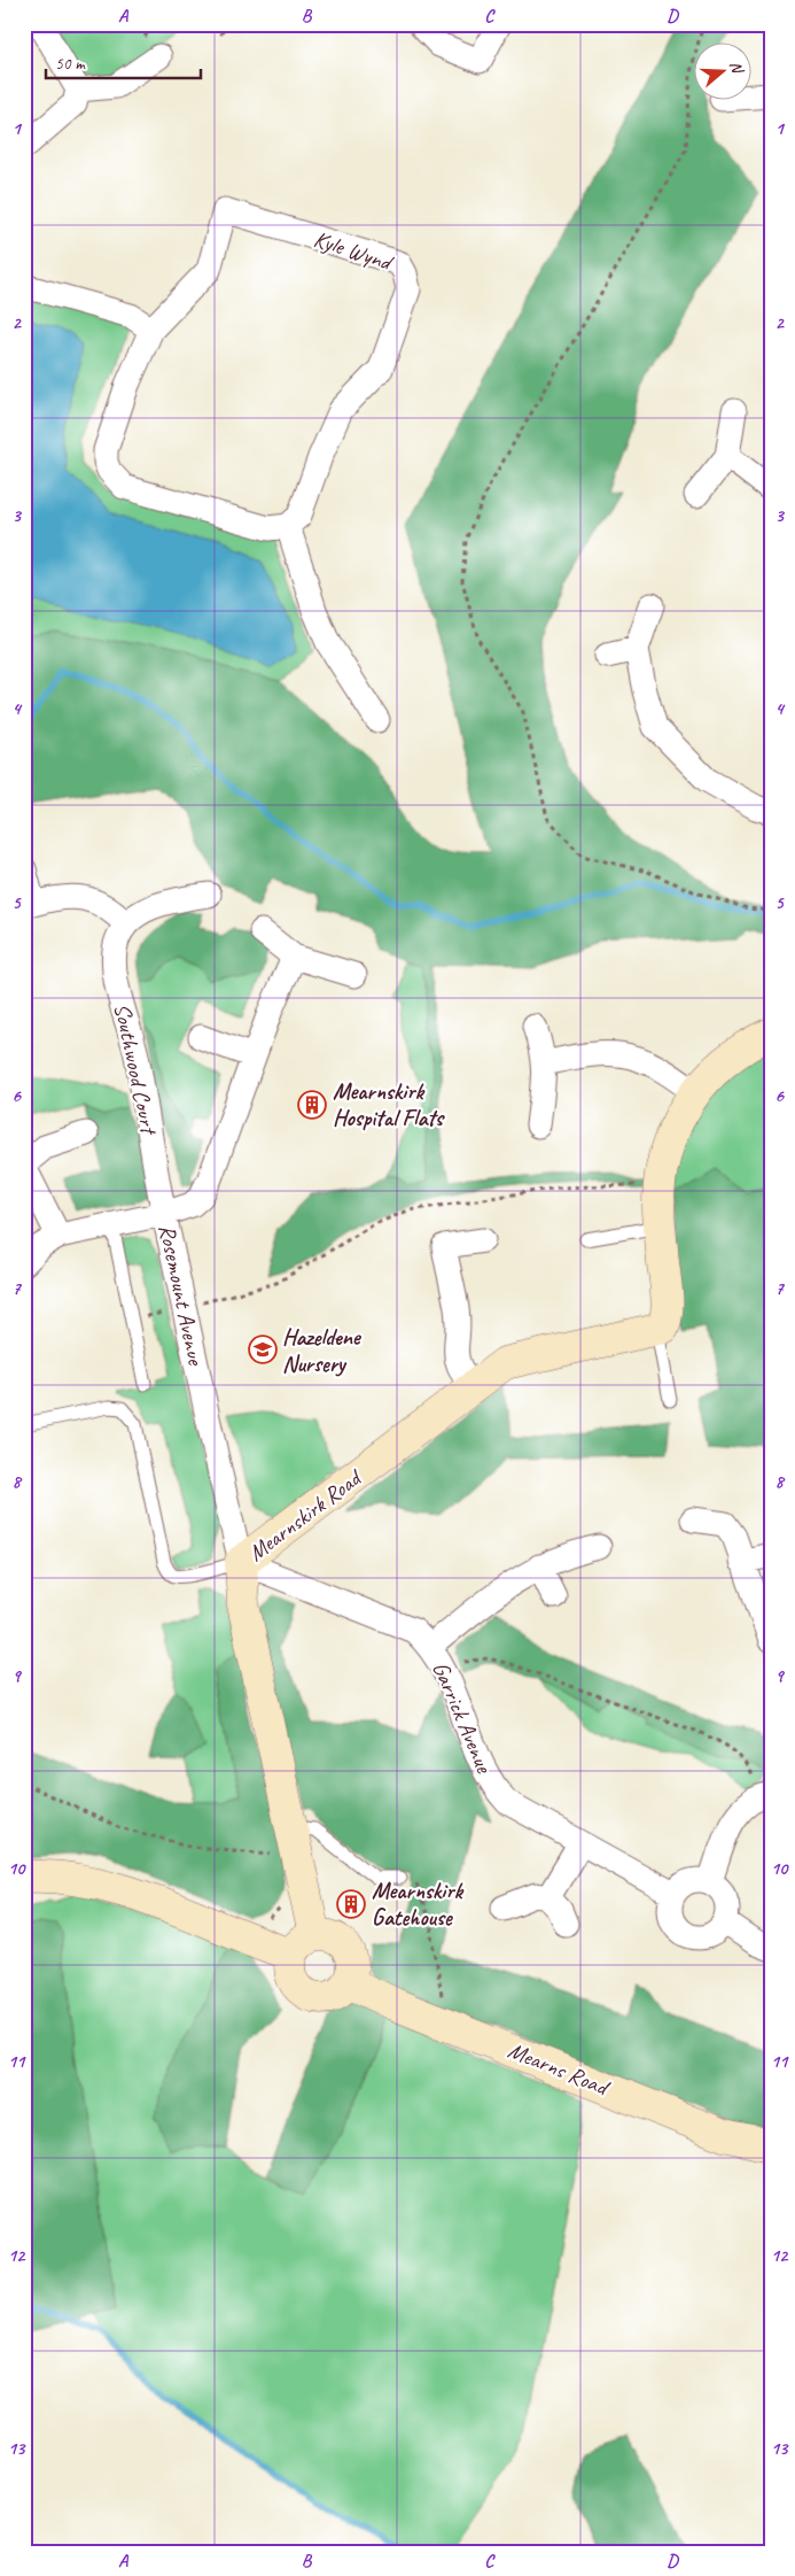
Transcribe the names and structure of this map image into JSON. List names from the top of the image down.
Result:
{
  "streets": {
    "street": [
      "Kyle Wynd",
      "Southwood Court",
      "Rosemount Avenue",
      "Mearnskirk Road",
      "Garrick Avenue",
      "Mearns Road"
    ]
  },
  "crossings": [
    ["Southwood Court", "Rosemount Avenue"],
    ["Rosemount Avenue", "Mearnskirk Road"],
    ["Rosemount Avenue", "Garrick Avenue"],
    ["Mearnskirk Road", "Garrick Avenue"],
    ["Mearnskirk Road", "Mearns Road"]
  ],
  "places": {
    "building": ["Mearnskirk Hospital Flats", "Mearnskirk Gatehouse"],
    "school or university": ["Hazeldene Nursery"]
  },
  "scale_bar": "50 m",
  "north": "right",
  "grid": {
    "columns": [
      "A",
      "B",
      "C",
      "D"
    ],
    "rows": [
      "1",
      "2",
      "3",
      "4",
      "5",
      "6",
      "7",
      "8",
      "9",
      "10",
      "11",
      "12",
      "13"
    ]
  }
}
